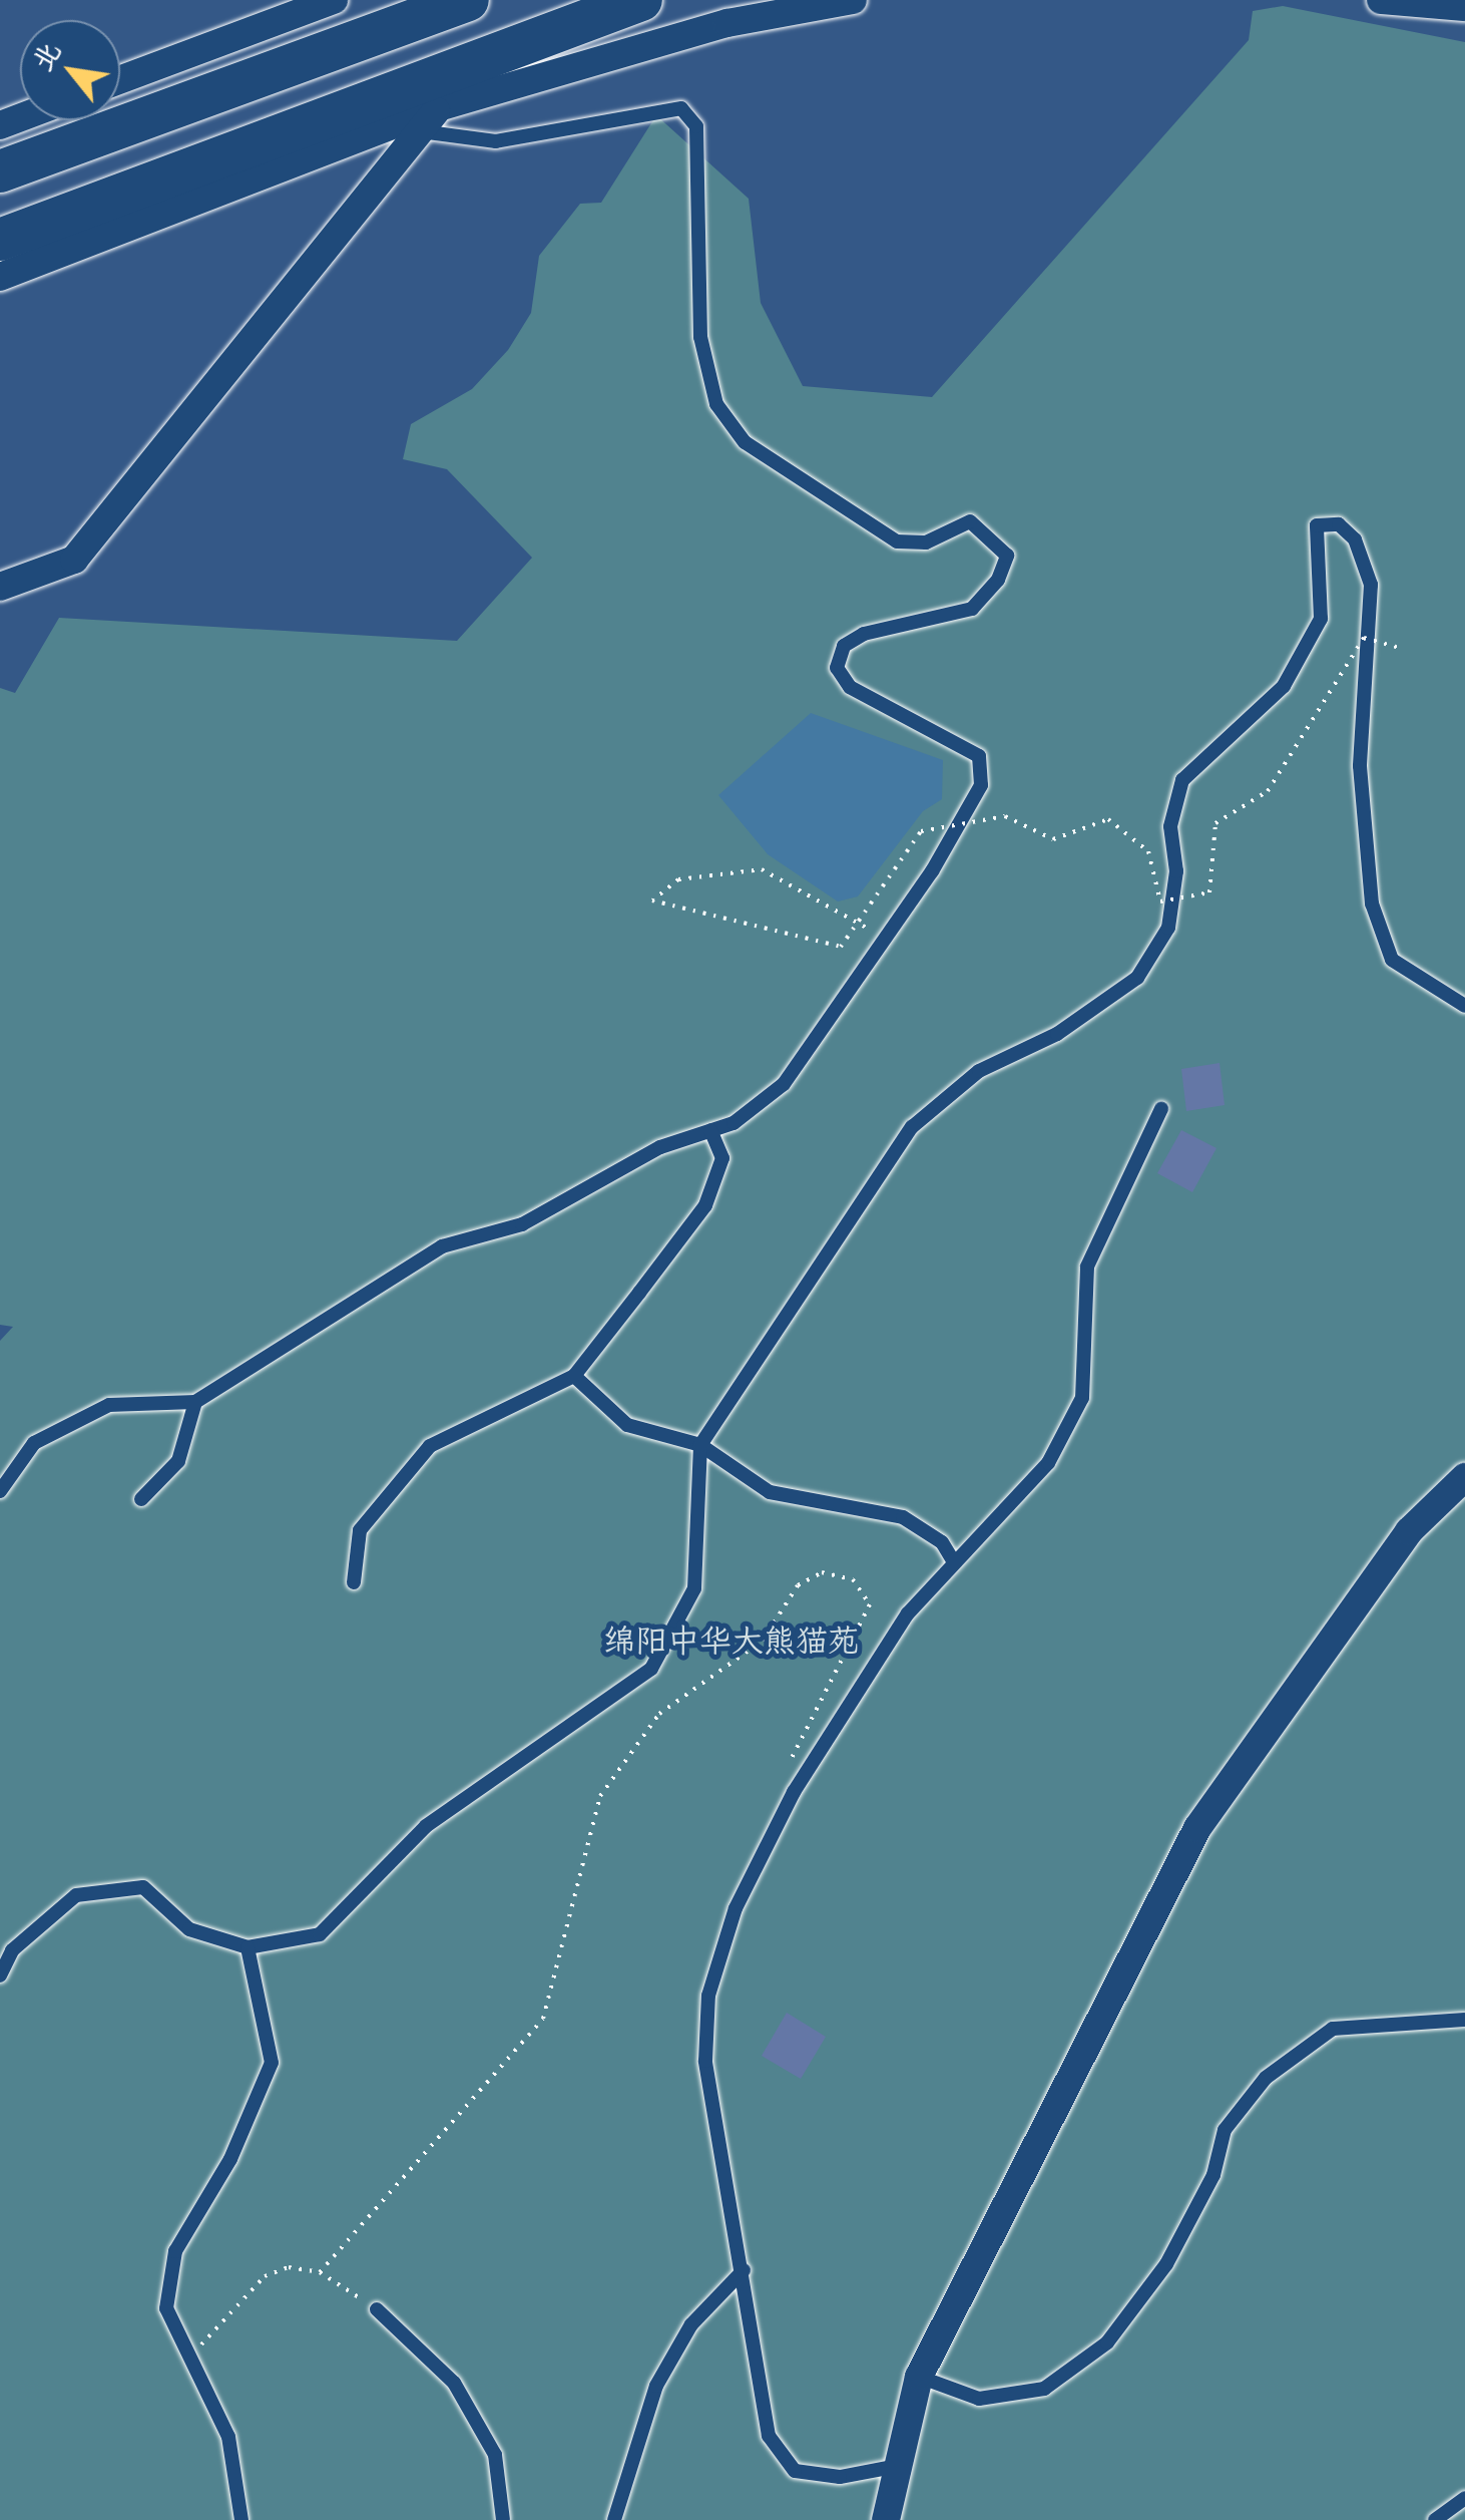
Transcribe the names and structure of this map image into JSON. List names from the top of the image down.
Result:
{
  "parks": ["绵阳中华大熊猫苑"],
  "north": "top left"
}
